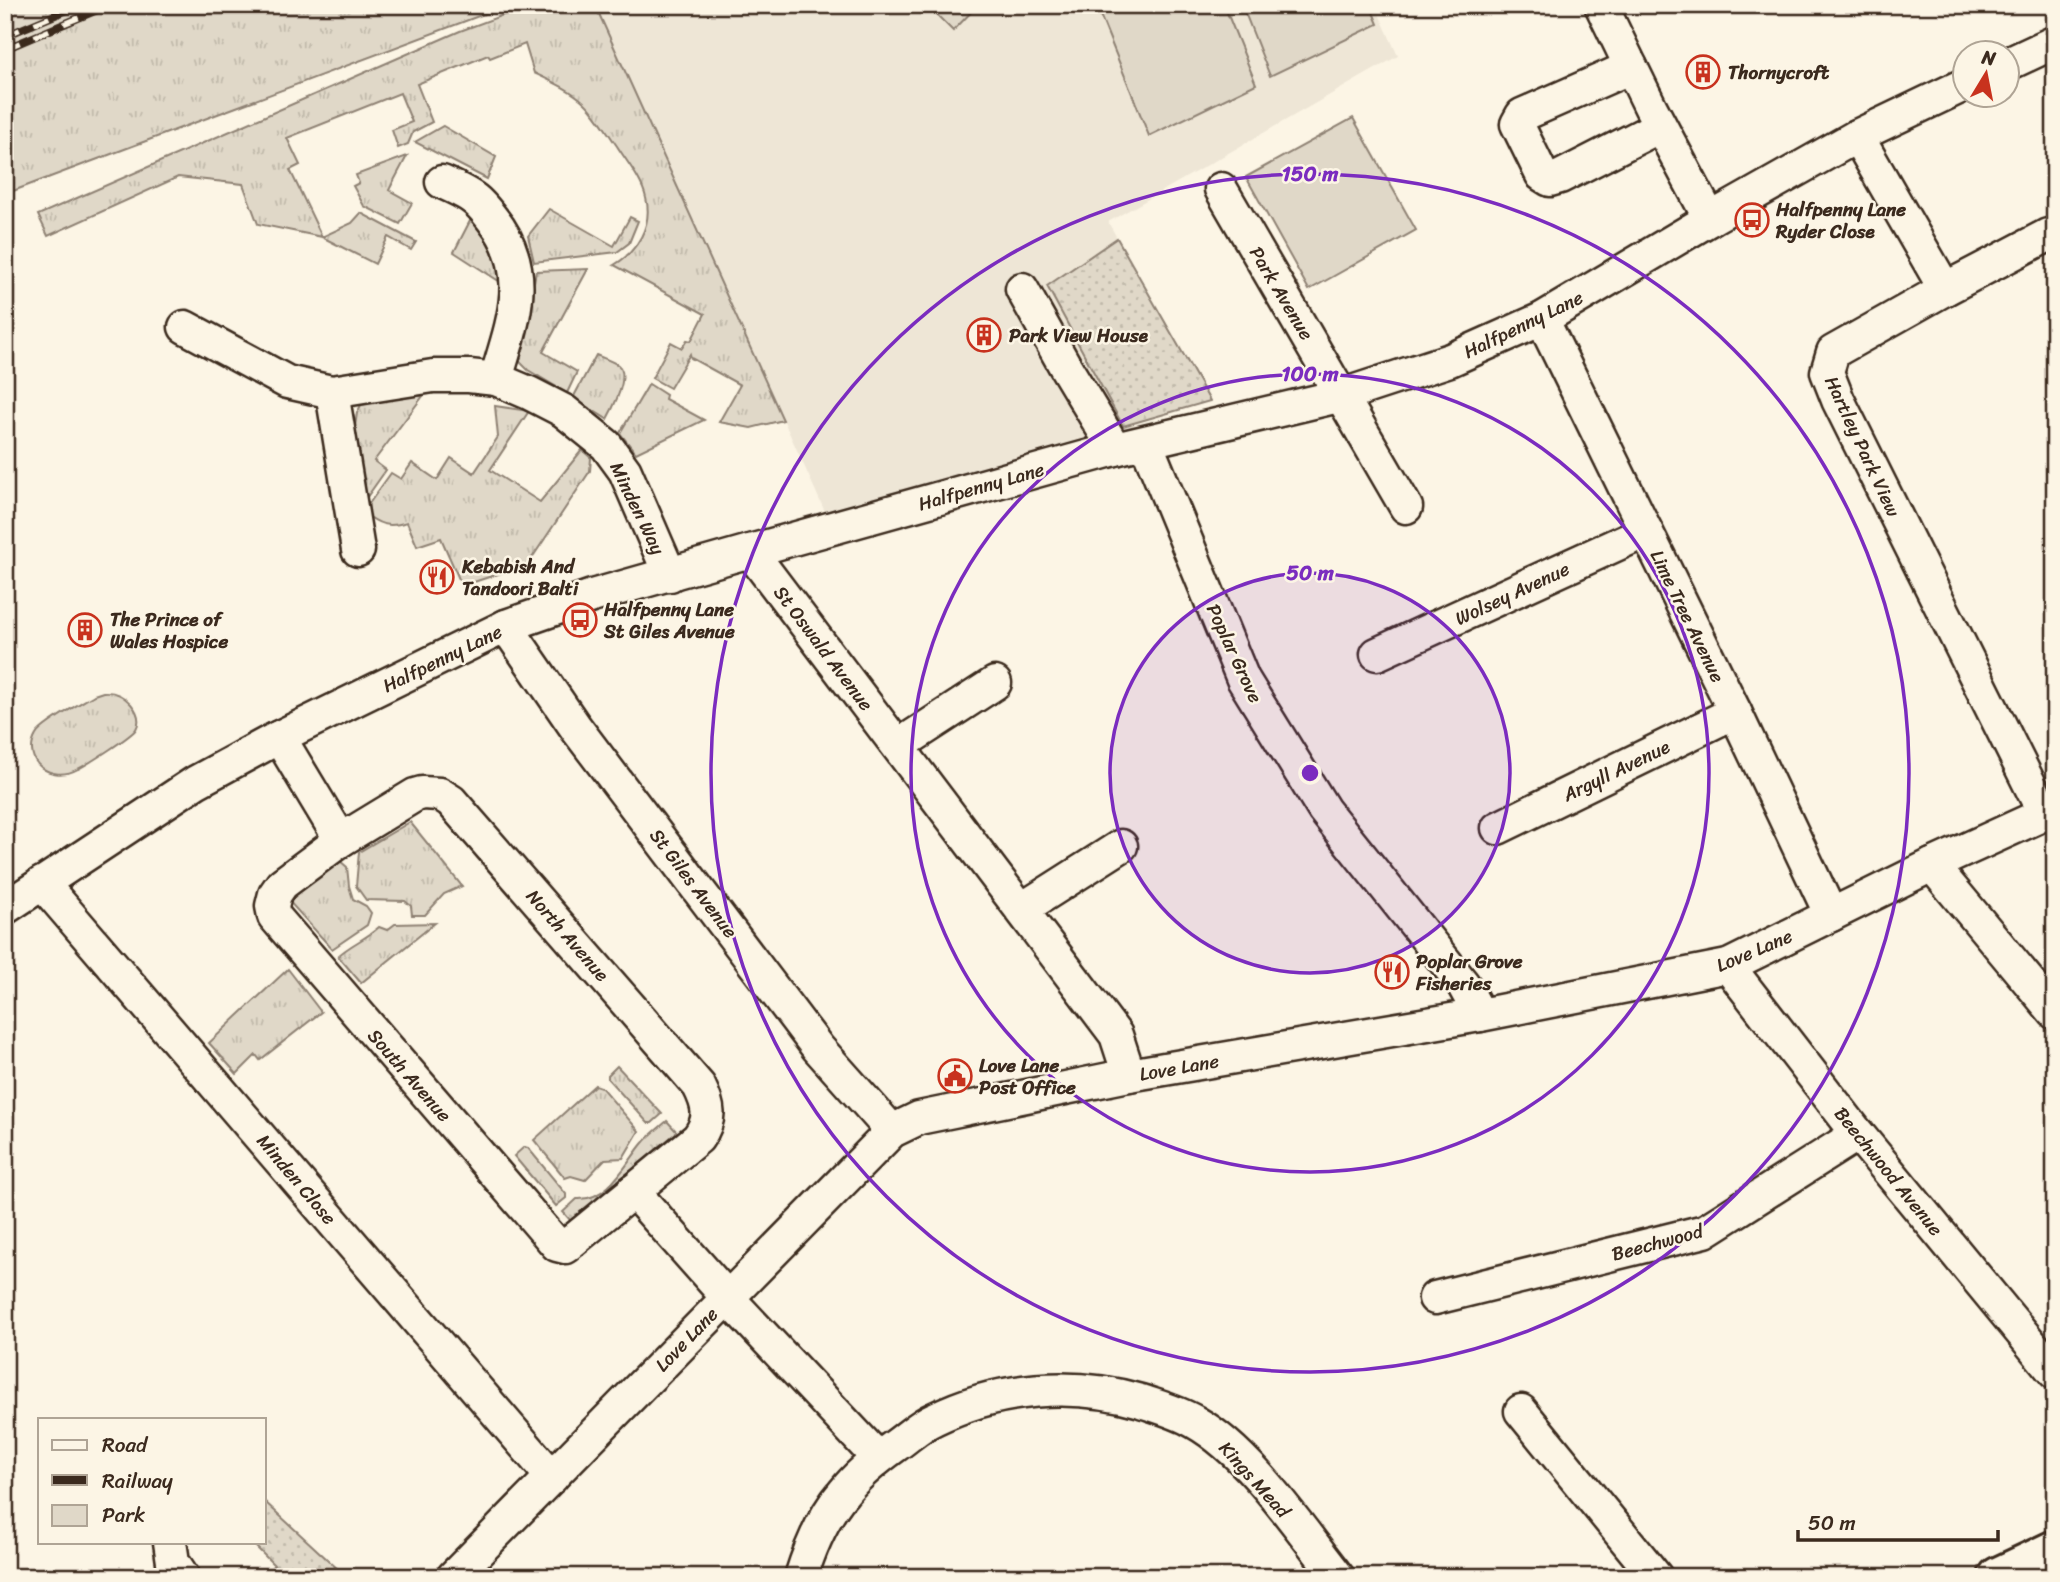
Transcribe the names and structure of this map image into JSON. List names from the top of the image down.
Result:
{
  "streets": {
    "street": [
      "Park Avenue",
      "Halfpenny Lane",
      "Hartley Park View",
      "Minden Way",
      "Wolsey Avenue",
      "Lime Tree Avenue",
      "St Oswald Avenue",
      "Poplar Grove",
      "Argyll Avenue",
      "St Giles Avenue",
      "North Avenue",
      "Love Lane",
      "South Avenue",
      "Beechwood Avenue",
      "Minden Close",
      "Beechwood",
      "Kings Mead"
    ]
  },
  "crossings": [
    ["Park Avenue", "Halfpenny Lane"],
    ["Halfpenny Lane", "Minden Way"],
    ["Halfpenny Lane", "Lime Tree Avenue"],
    ["Halfpenny Lane", "St Oswald Avenue"],
    ["Halfpenny Lane", "Poplar Grove"],
    ["Halfpenny Lane", "St Giles Avenue"],
    ["Halfpenny Lane", "Minden Close"],
    ["Hartley Park View", "Love Lane"],
    ["Wolsey Avenue", "Lime Tree Avenue"],
    ["Lime Tree Avenue", "Argyll Avenue"],
    ["Lime Tree Avenue", "Love Lane"],
    ["St Oswald Avenue", "Love Lane"],
    ["Poplar Grove", "Love Lane"],
    ["St Giles Avenue", "Love Lane"],
    ["North Avenue", "South Avenue"],
    ["Love Lane", "Beechwood Avenue"],
    ["Love Lane", "Minden Close"],
    ["Beechwood Avenue", "Beechwood"]
  ],
  "places": {
    "building": ["Thornycroft", "Park View House", "The Prince of Wales Hospice"],
    "bus stop": ["Halfpenny Lane Ryder Close", "Halfpenny Lane St Giles Avenue"],
    "restaurant": ["Kebabish And Tandoori Balti", "Poplar Grove Fisheries"],
    "public building": ["Love Lane Post Office"]
  },
  "legend": ["Road", "Railway", "Park"],
  "scale_bar": "50 m",
  "north": "top",
  "rings": ["150 m", "100 m", "50 m"]
}
